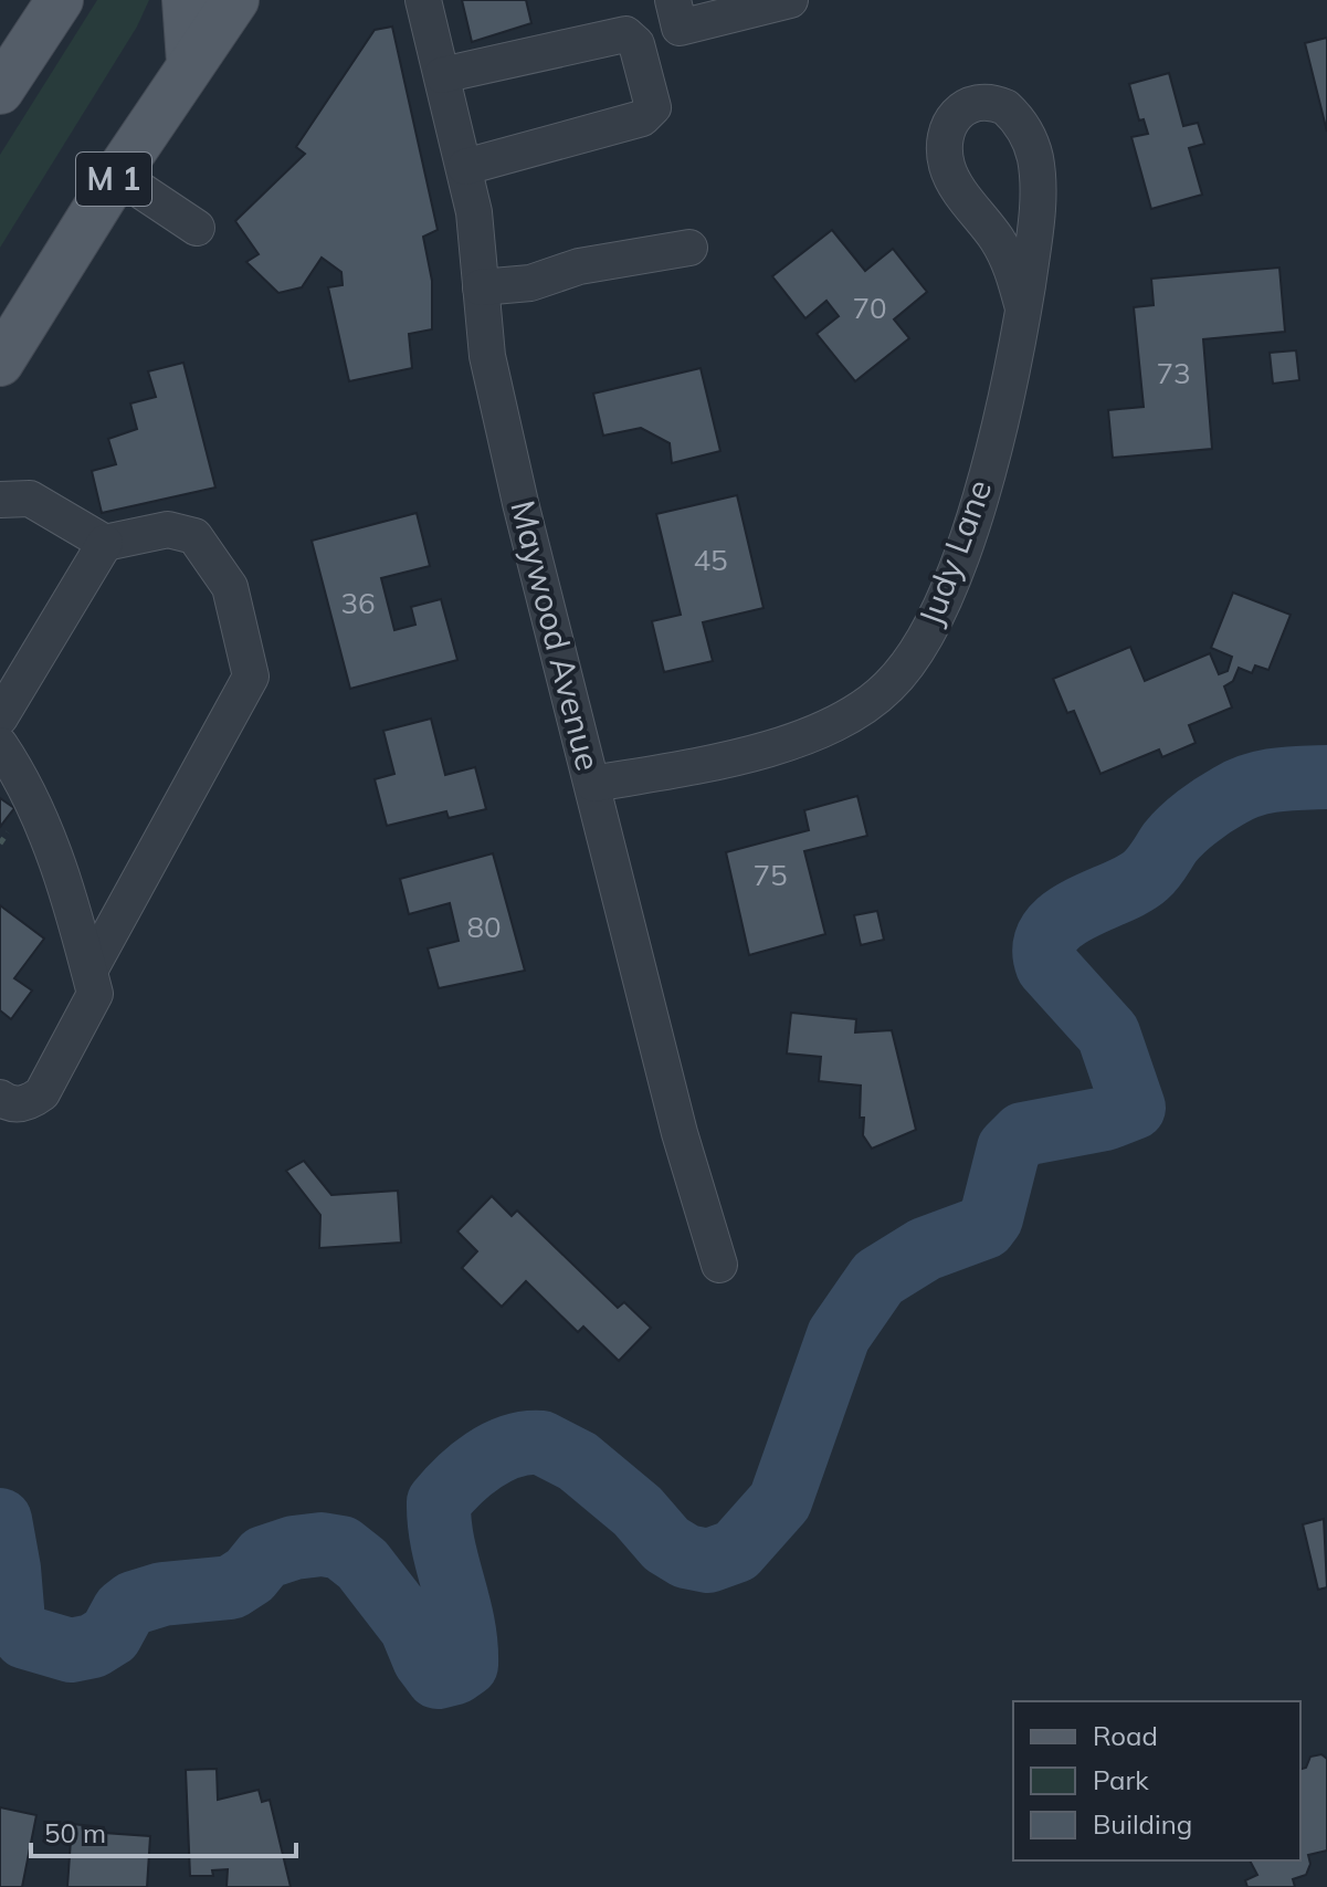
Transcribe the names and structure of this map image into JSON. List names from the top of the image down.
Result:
{
  "streets": {
    "main road": ["M 1"],
    "street": ["Judy Lane", "Maywood Avenue"]
  },
  "crossings": [
    ["Judy Lane", "Maywood Avenue"]
  ],
  "house_numbers": [
    "70",
    "73",
    "45",
    "36",
    "75",
    "80"
  ],
  "legend": ["Road", "Park", "Building"],
  "scale_bar": "50 m"
}
